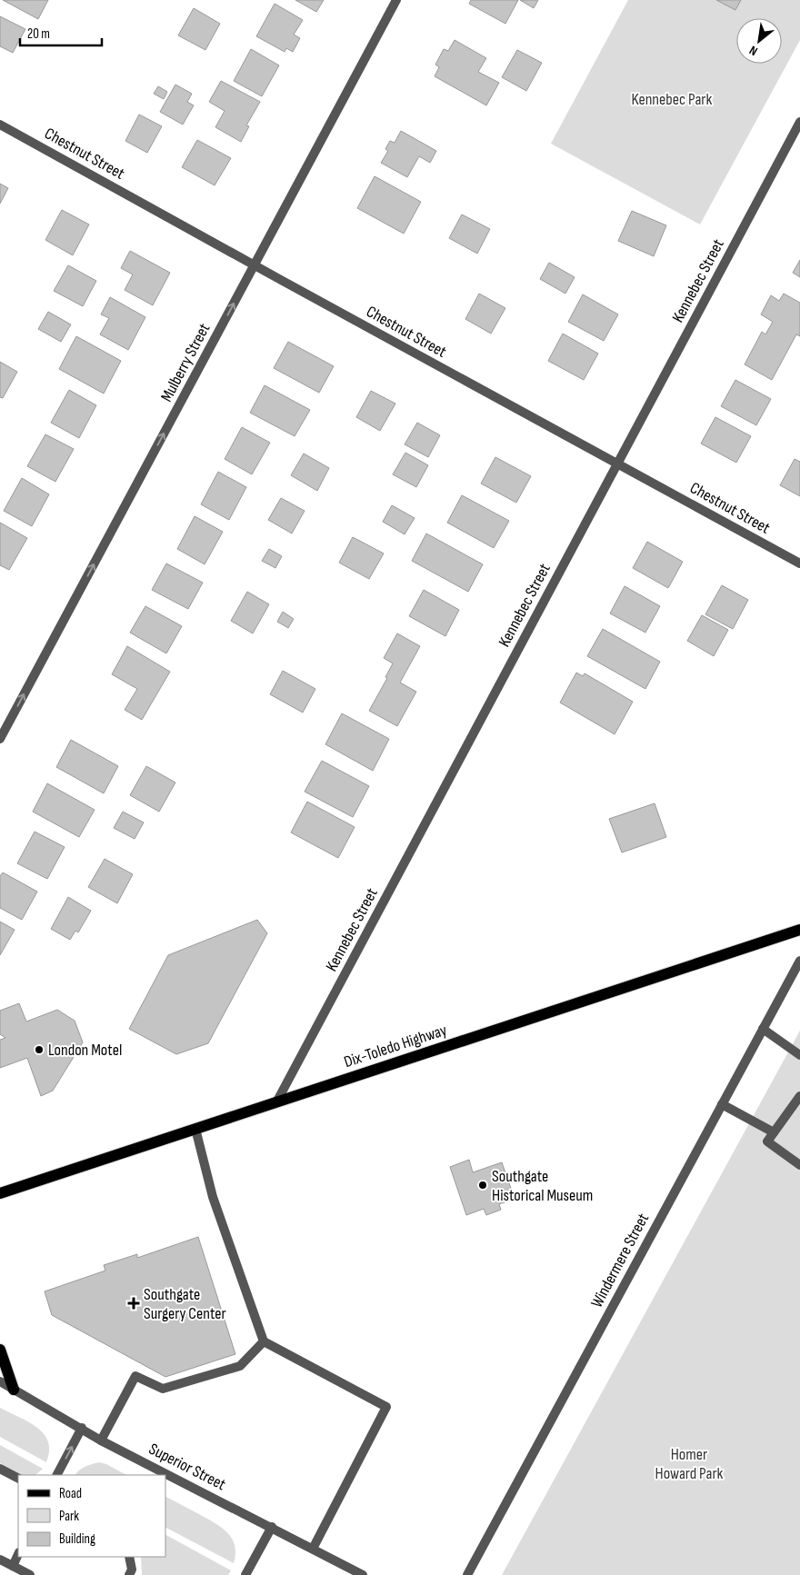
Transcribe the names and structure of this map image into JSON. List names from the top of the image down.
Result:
{
  "streets": {
    "main road": ["Dix-Toledo Highway"],
    "street": [
      "Chestnut Street",
      "Kennebec Street",
      "Mulberry Street",
      "Windermere Street",
      "Superior Street"
    ]
  },
  "crossings": [
    ["Chestnut Street", "Kennebec Street"],
    ["Chestnut Street", "Mulberry Street"],
    ["Kennebec Street", "Dix-Toledo Highway"]
  ],
  "one_way": ["Mulberry Street"],
  "parks": ["Kennebec Park", "Homer Howard Park"],
  "places": {
    "other": ["London Motel", "Southgate Historical Museum"],
    "health": ["Southgate Surgery Center"]
  },
  "legend": ["Road", "Park", "Building"],
  "scale_bar": "20 m",
  "north": "bottom left"
}
